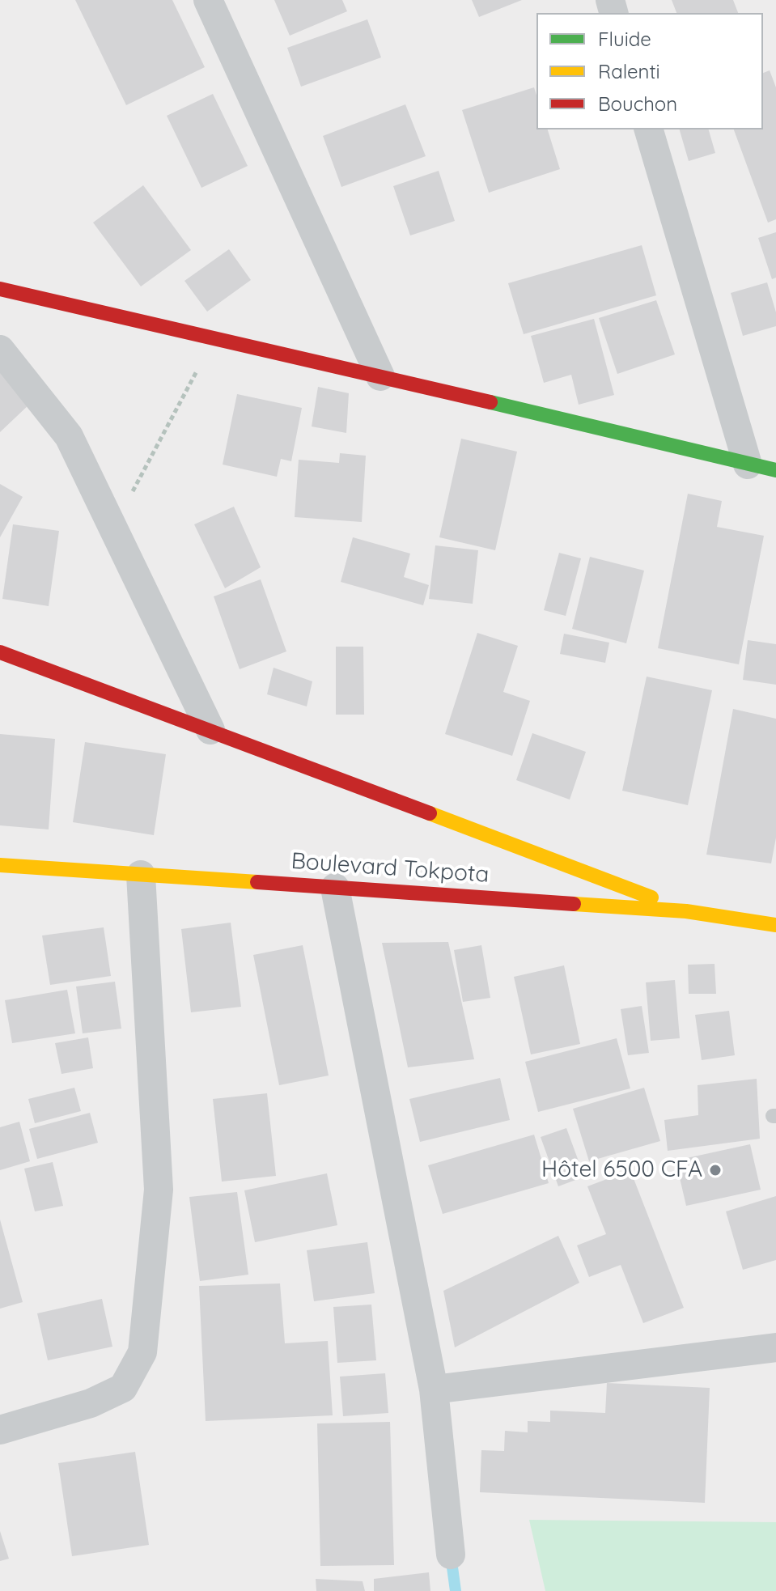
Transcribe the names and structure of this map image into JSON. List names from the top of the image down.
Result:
{
  "streets": {
    "street": ["Boulevard Tokpota"]
  },
  "places": ["Hôtel 6500 CFA"],
  "legend": ["Fluide", "Ralenti", "Bouchon"]
}
